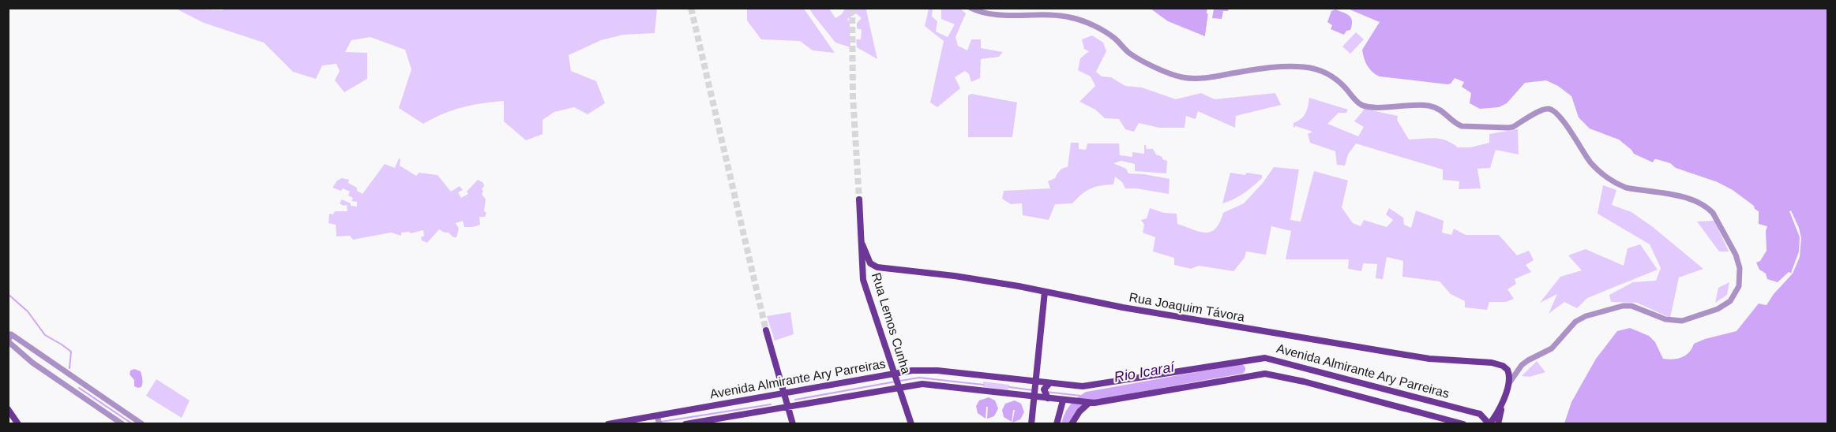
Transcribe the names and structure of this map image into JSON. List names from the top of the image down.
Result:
{
  "streets": {
    "main road": ["Rua Joaquim Távora", "Rua Lemos Cunha", "Avenida Almirante Ary Parreiras"]
  },
  "crossings": [
    ["Rua Joaquim Távora", "Rua Lemos Cunha"],
    ["Rua Lemos Cunha", "Avenida Almirante Ary Parreiras"]
  ],
  "water": ["Rio Icaraí"]
}
